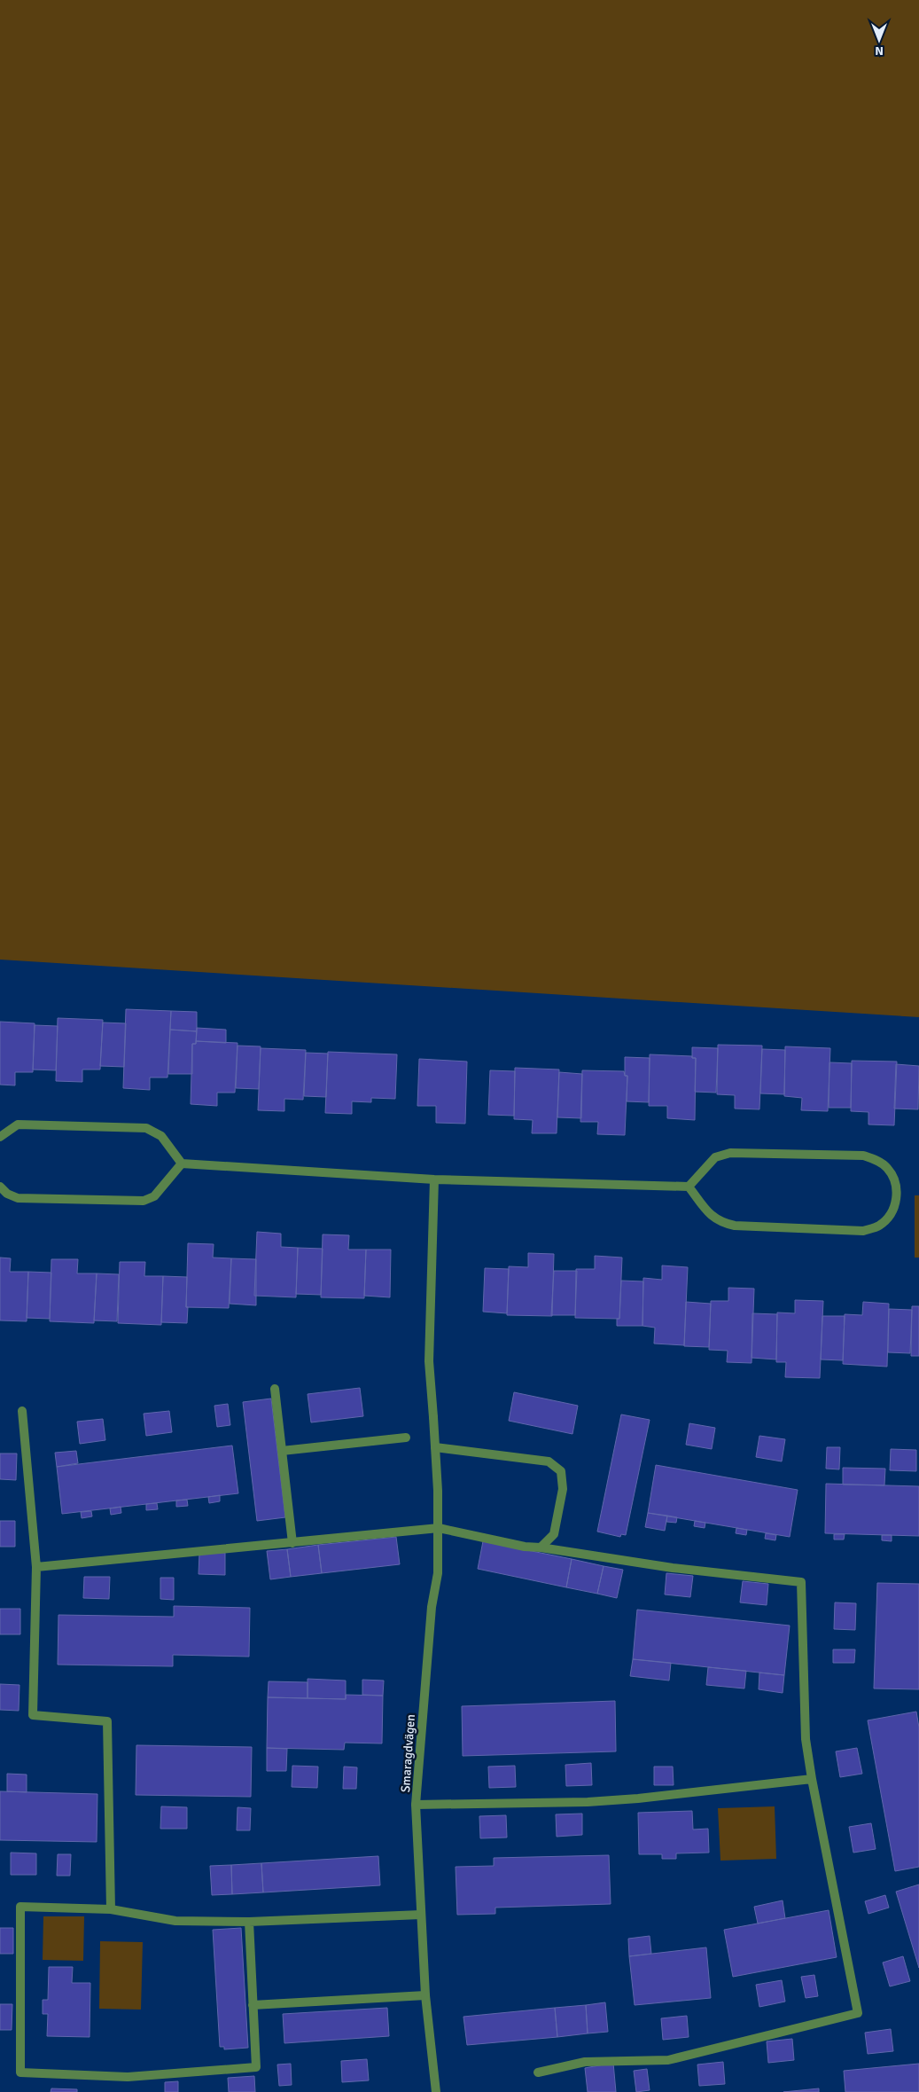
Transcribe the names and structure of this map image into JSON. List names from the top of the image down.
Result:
{
  "streets": {
    "street": ["Smaragdvägen"]
  },
  "north": "bottom"
}
